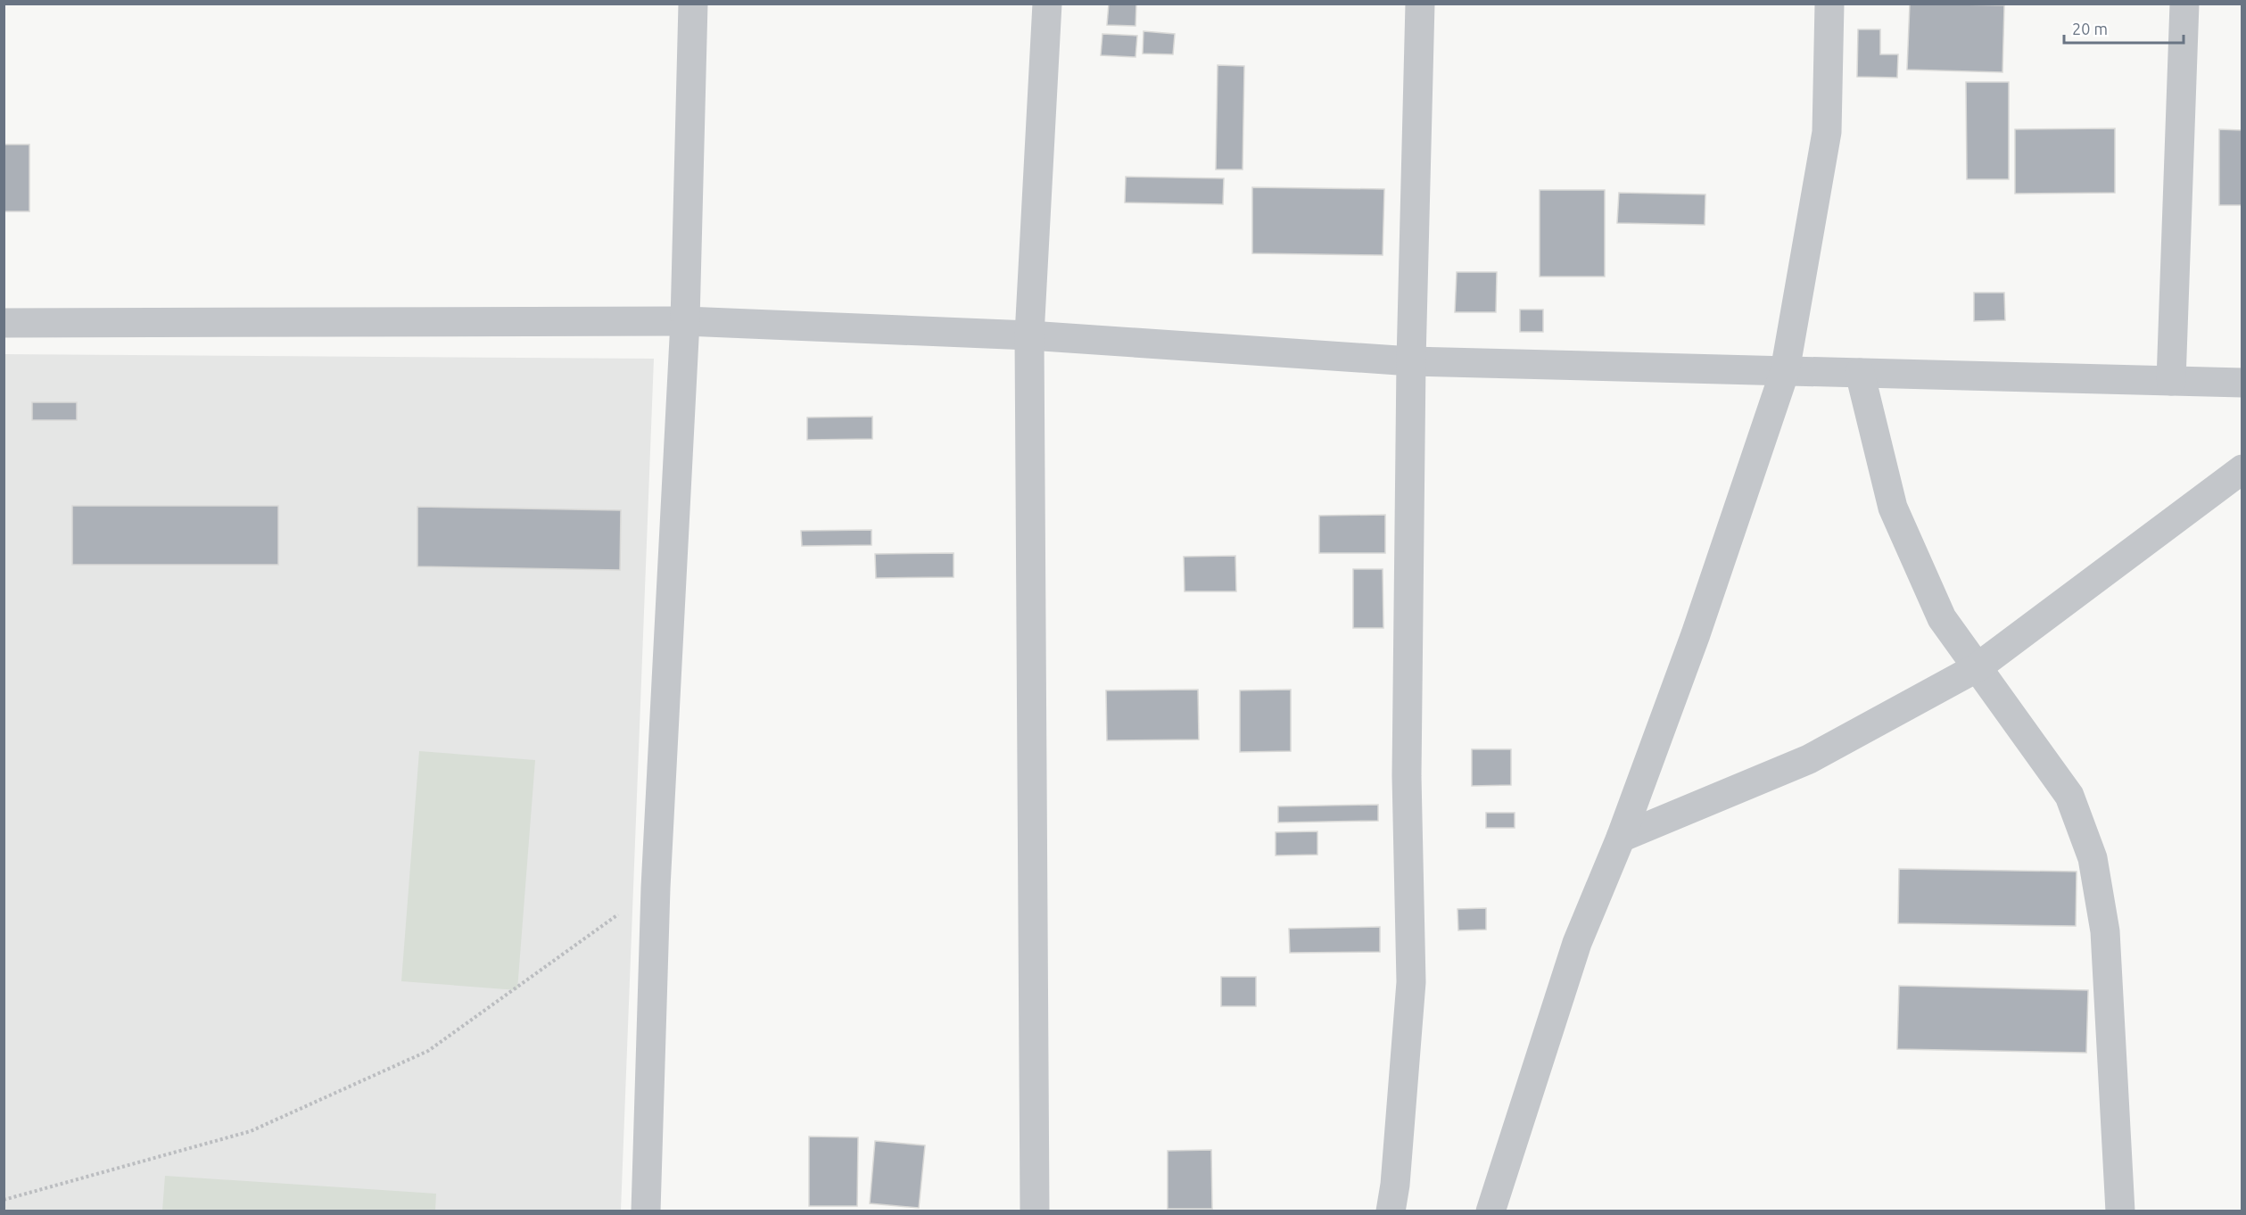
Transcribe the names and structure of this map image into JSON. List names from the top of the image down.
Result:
{
  "scale_bar": "20 m"
}
